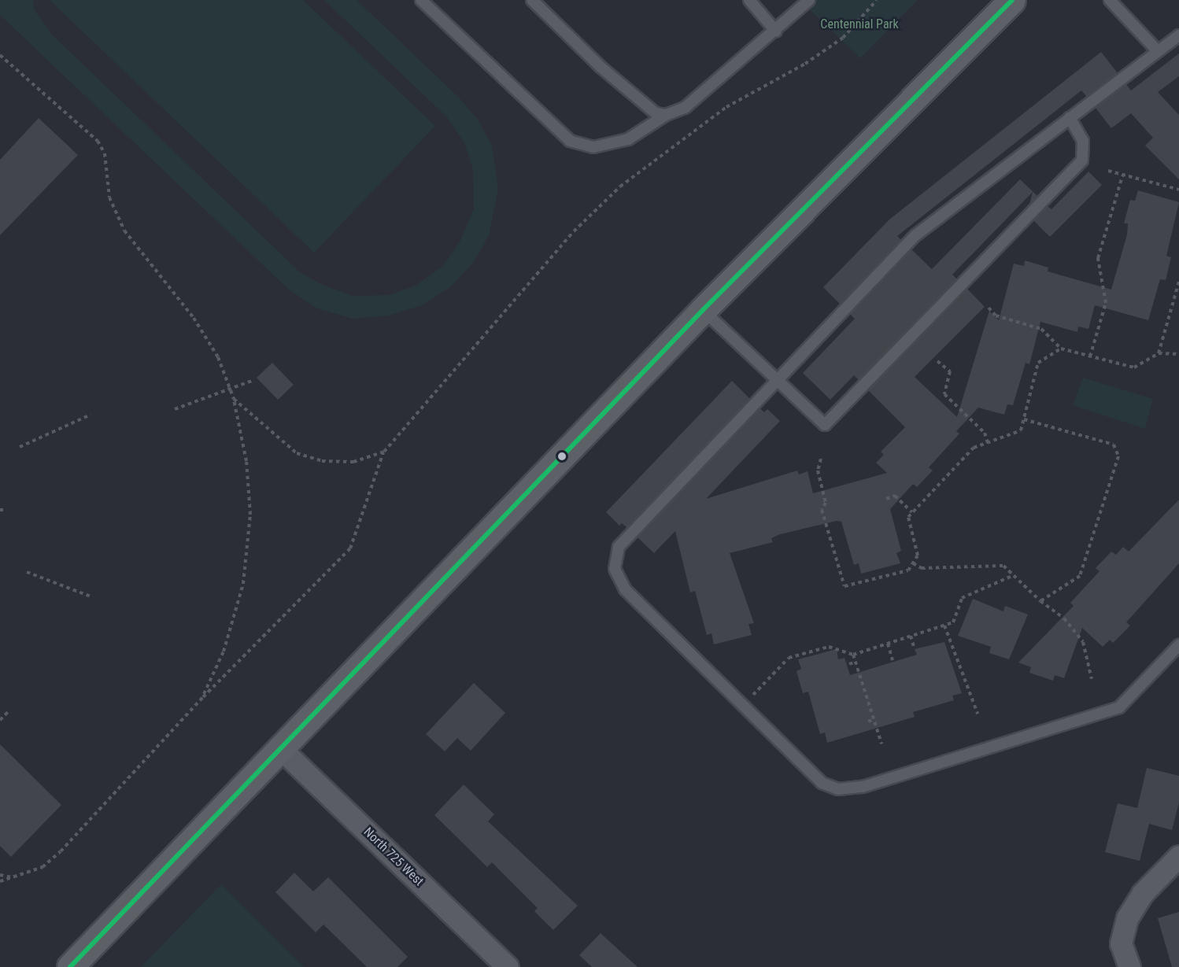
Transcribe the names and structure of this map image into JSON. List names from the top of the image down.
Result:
{
  "streets": {
    "street": ["North 725 West"]
  },
  "parks": ["Centennial Park"]
}
